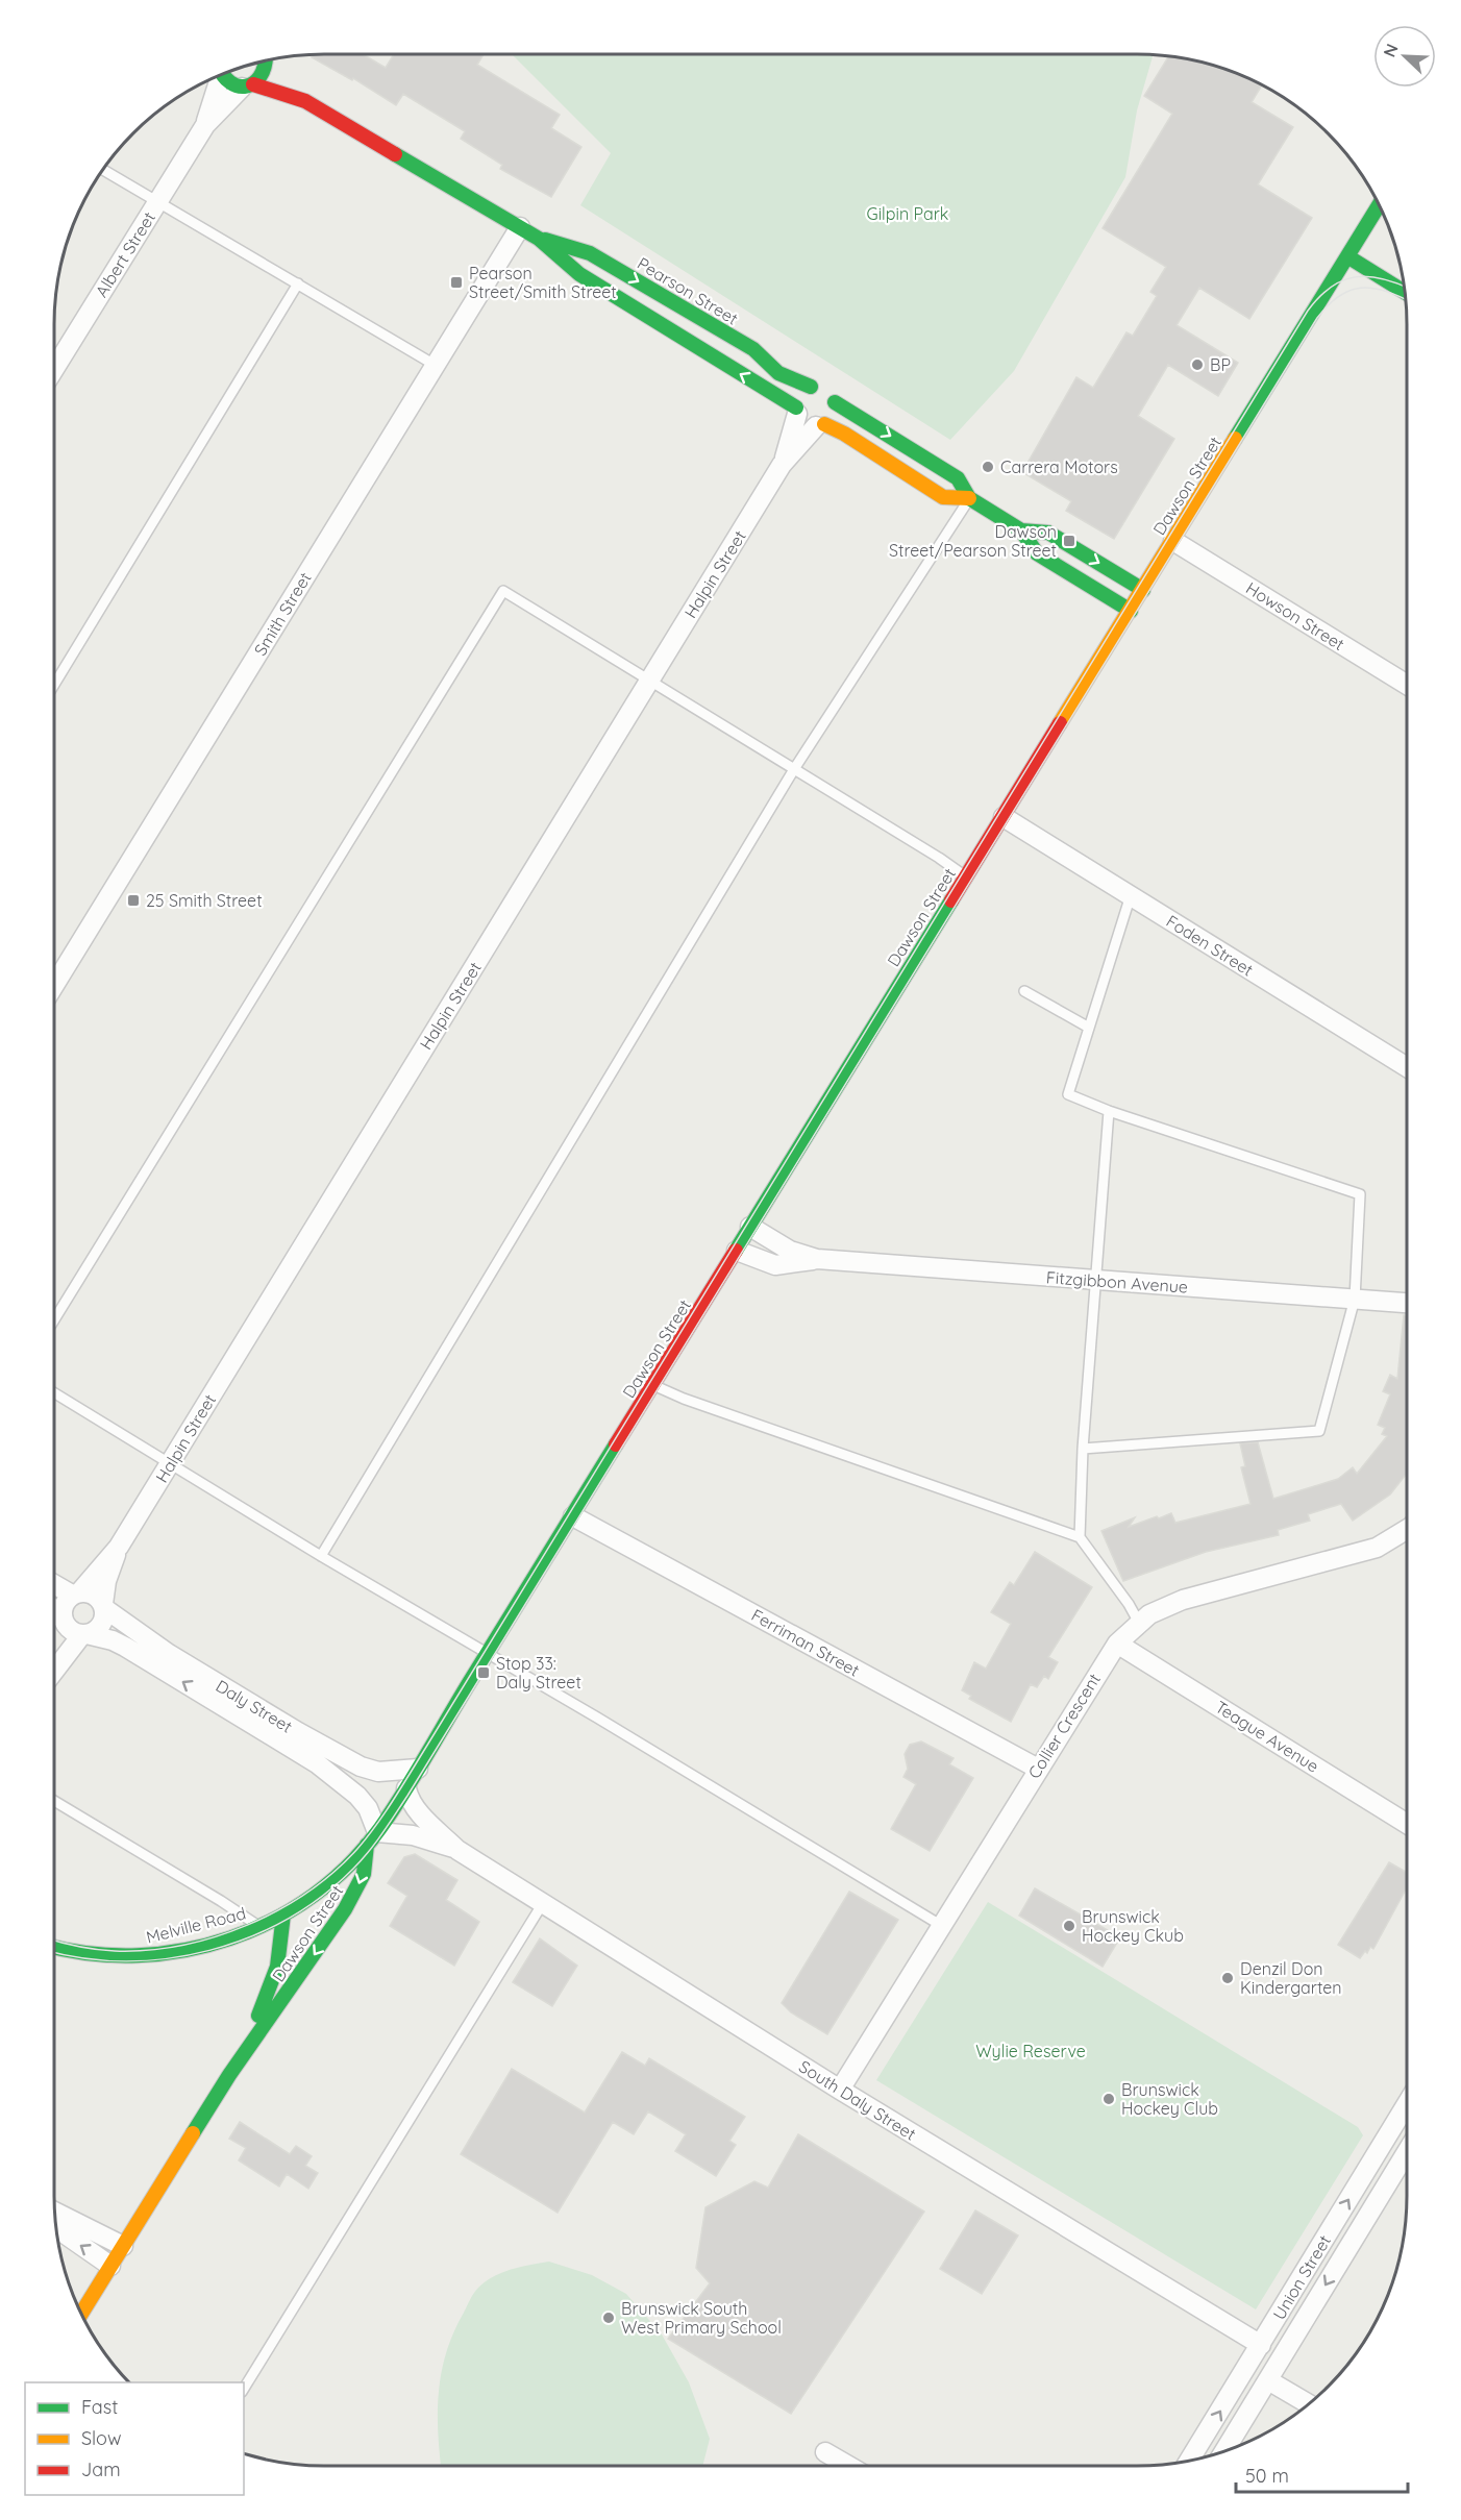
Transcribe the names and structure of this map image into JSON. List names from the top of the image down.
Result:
{
  "streets": {
    "street": [
      "Albert Street",
      "Pearson Street",
      "Dawson Street",
      "Halpin Street",
      "Smith Street",
      "Howson Street",
      "Foden Street",
      "Fitzgibbon Avenue",
      "Ferriman Street",
      "Daly Street",
      "Collier Crescent",
      "Teague Avenue",
      "Melville Road",
      "South Daly Street",
      "Union Street"
    ]
  },
  "crossings": [
    ["Albert Street", "Pearson Street"],
    ["Pearson Street", "Dawson Street"],
    ["Pearson Street", "Halpin Street"],
    ["Pearson Street", "Smith Street"],
    ["Dawson Street", "Howson Street"],
    ["Dawson Street", "Foden Street"],
    ["Dawson Street", "Fitzgibbon Avenue"],
    ["Dawson Street", "Ferriman Street"],
    ["Dawson Street", "Daly Street"],
    ["Dawson Street", "Melville Road"],
    ["Dawson Street", "South Daly Street"],
    ["Halpin Street", "Daly Street"],
    ["Ferriman Street", "Collier Crescent"],
    ["Daly Street", "Melville Road"],
    ["Daly Street", "South Daly Street"],
    ["Collier Crescent", "Teague Avenue"],
    ["Collier Crescent", "South Daly Street"],
    ["Melville Road", "South Daly Street"],
    ["South Daly Street", "Union Street"]
  ],
  "parks": ["Gilpin Park", "Wylie Reserve"],
  "places": {
    "transit": [
      "Pearson Street/Smith Street",
      "Dawson Street/Pearson Street",
      "25 Smith Street",
      "Stop 33: Daly Street"
    ],
    "other": [
      "BP",
      "Carrera Motors",
      "Brunswick Hockey Ckub",
      "Denzil Don Kindergarten",
      "Brunswick Hockey Club",
      "Brunswick South West Primary School"
    ]
  },
  "legend": ["Fast", "Slow", "Jam"],
  "scale_bar": "50 m",
  "north": "top left"
}
